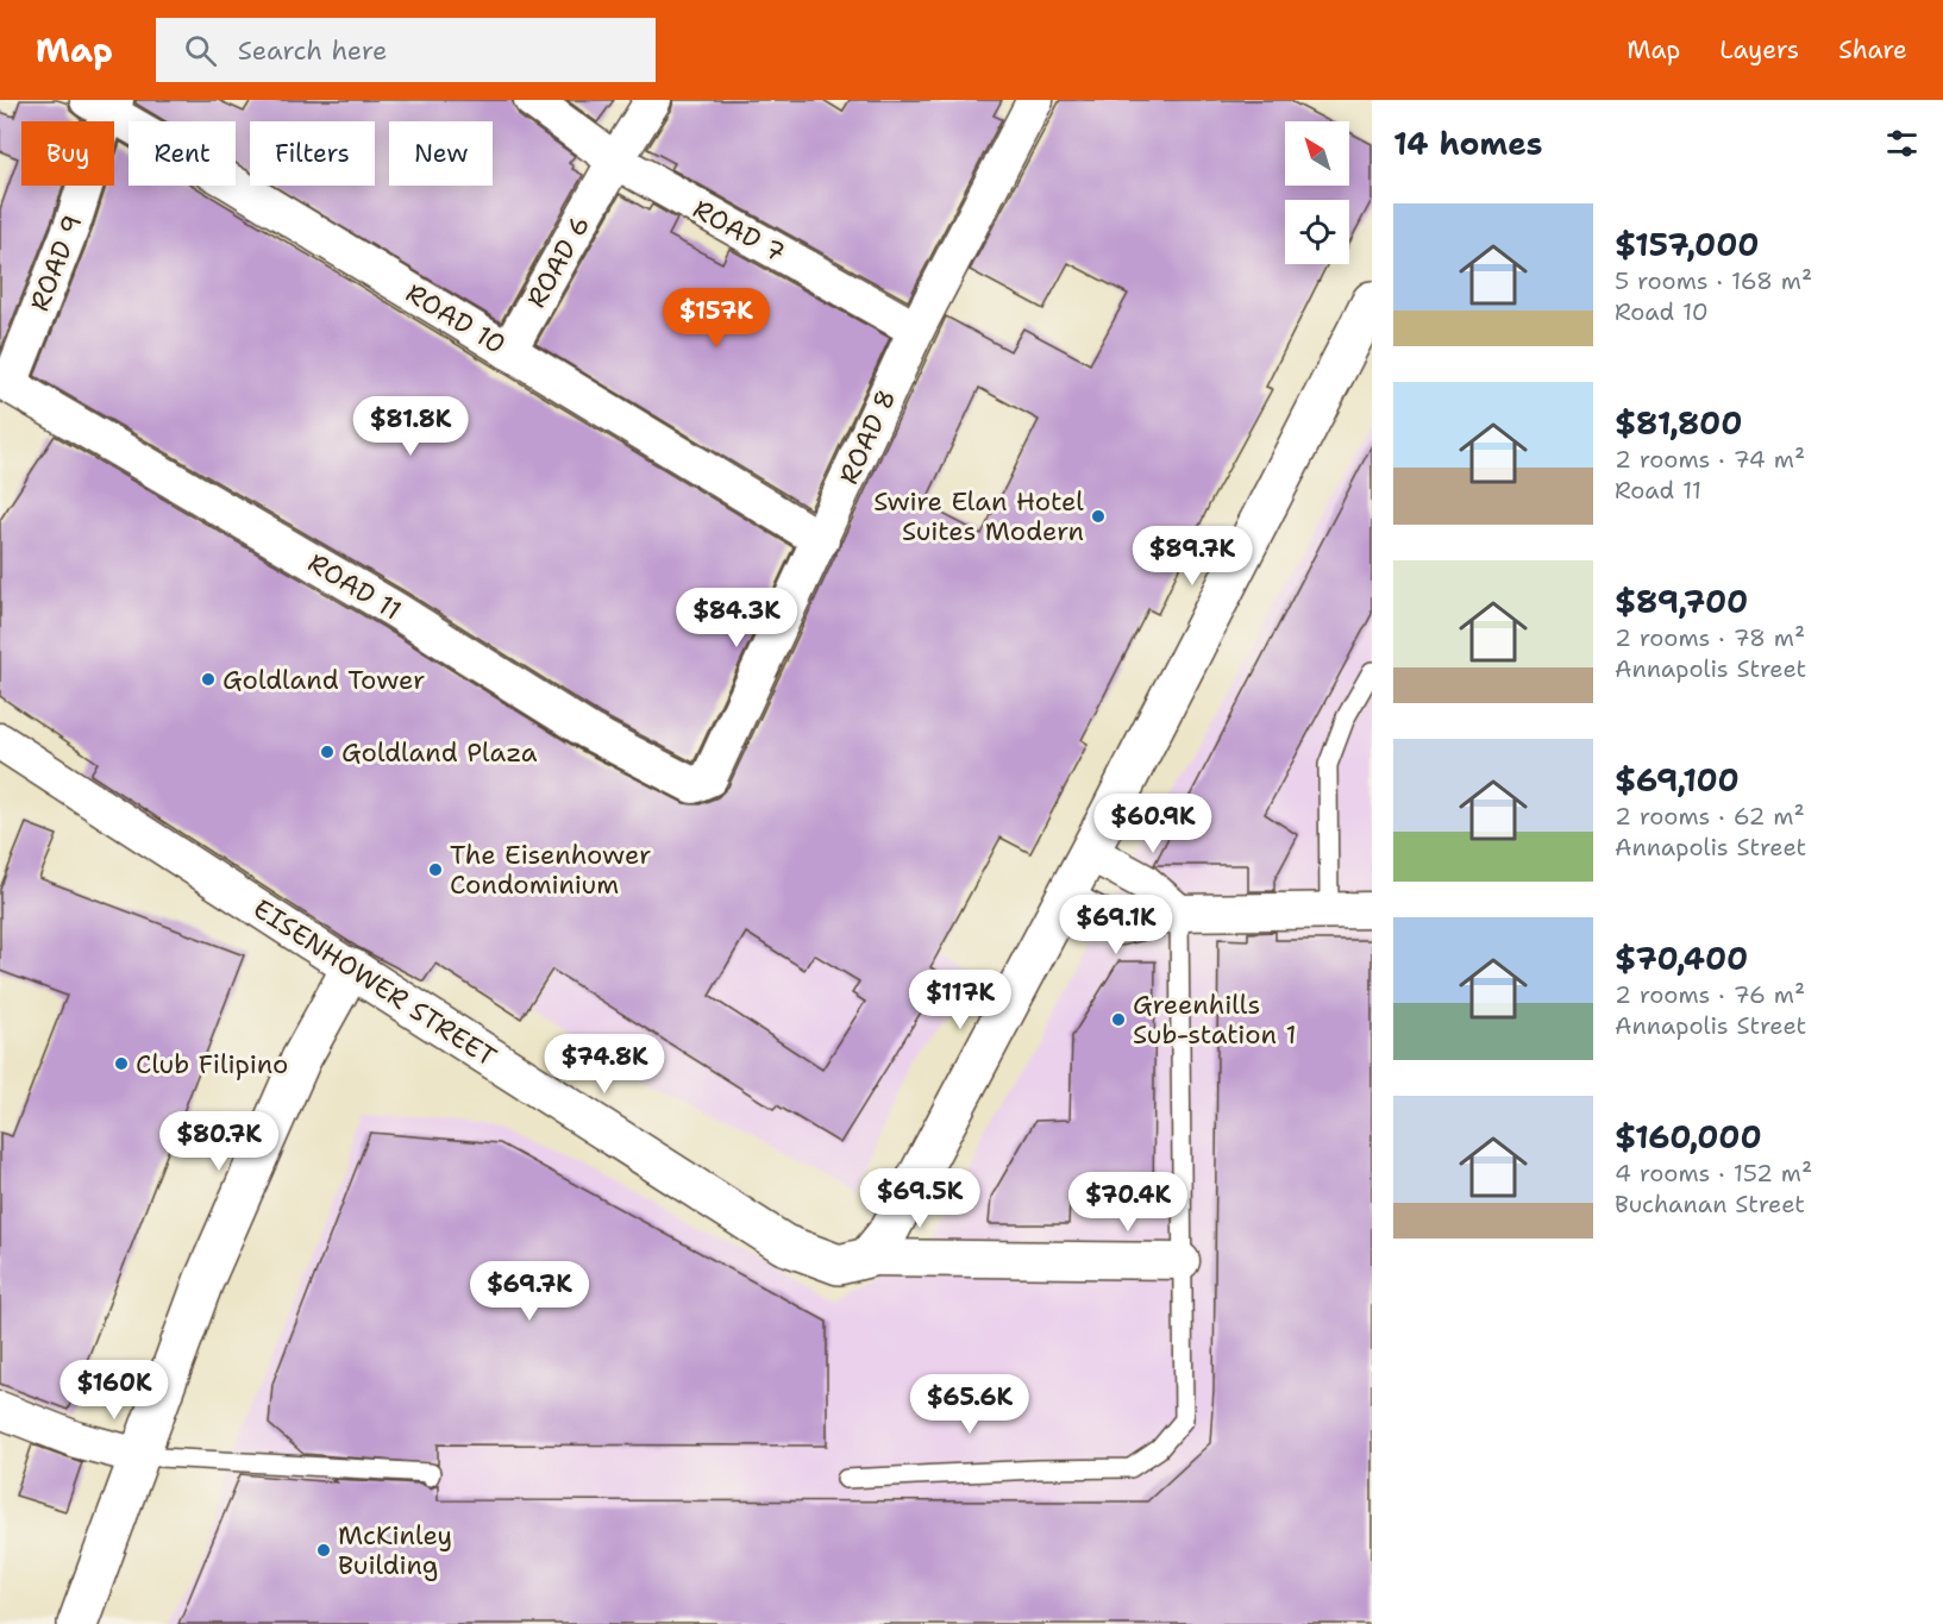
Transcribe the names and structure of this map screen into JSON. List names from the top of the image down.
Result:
{
  "streets": {
    "street": [
      "ROAD 7",
      "ROAD 6",
      "ROAD 9",
      "ROAD 10",
      "ROAD 8",
      "ROAD 11",
      "EISENHOWER STREET"
    ]
  },
  "crossings": [
    ["ROAD 7", "ROAD 6"],
    ["ROAD 7", "ROAD 8"],
    ["ROAD 6", "ROAD 10"],
    ["ROAD 9", "ROAD 10"],
    ["ROAD 9", "ROAD 11"],
    ["ROAD 10", "ROAD 8"],
    ["ROAD 8", "ROAD 11"]
  ],
  "places": [
    "Swire Elan Hotel Suites Modern",
    "Goldland Tower",
    "Goldland Plaza",
    "The Eisenhower Condominium",
    "Greenhills Sub-station 1",
    "Club Filipino",
    "McKinley Building"
  ],
  "north": "top left",
  "page": {
    "header": "Map",
    "search": "Search here",
    "nav": ["Map", "Layers", "Share"],
    "heading": "14 homes",
    "chip": [
      "Buy",
      "Rent",
      "Filters",
      "New"
    ],
    "list": [
      {
        "name": "$157,000",
        "note": "5 rooms · 168 m² · Road 10"
      },
      {
        "name": "$81,800",
        "note": "2 rooms · 74 m² · Road 11"
      },
      {
        "name": "$89,700",
        "note": "2 rooms · 78 m² · Annapolis Street"
      },
      {
        "name": "$69,100",
        "note": "2 rooms · 62 m² · Annapolis Street"
      },
      {
        "name": "$70,400",
        "note": "2 rooms · 76 m² · Annapolis Street"
      },
      {
        "name": "$160,000",
        "note": "4 rooms · 152 m² · Buchanan Street"
      }
    ],
    "price": [
      "$157K",
      "$81.8K",
      "$89.7K",
      "$84.3K",
      "$60.9K",
      "$69.1K",
      "$117K",
      "$74.8K",
      "$80.7K",
      "$69.5K",
      "$70.4K",
      "$69.7K",
      "$160K",
      "$65.6K"
    ]
  }
}
